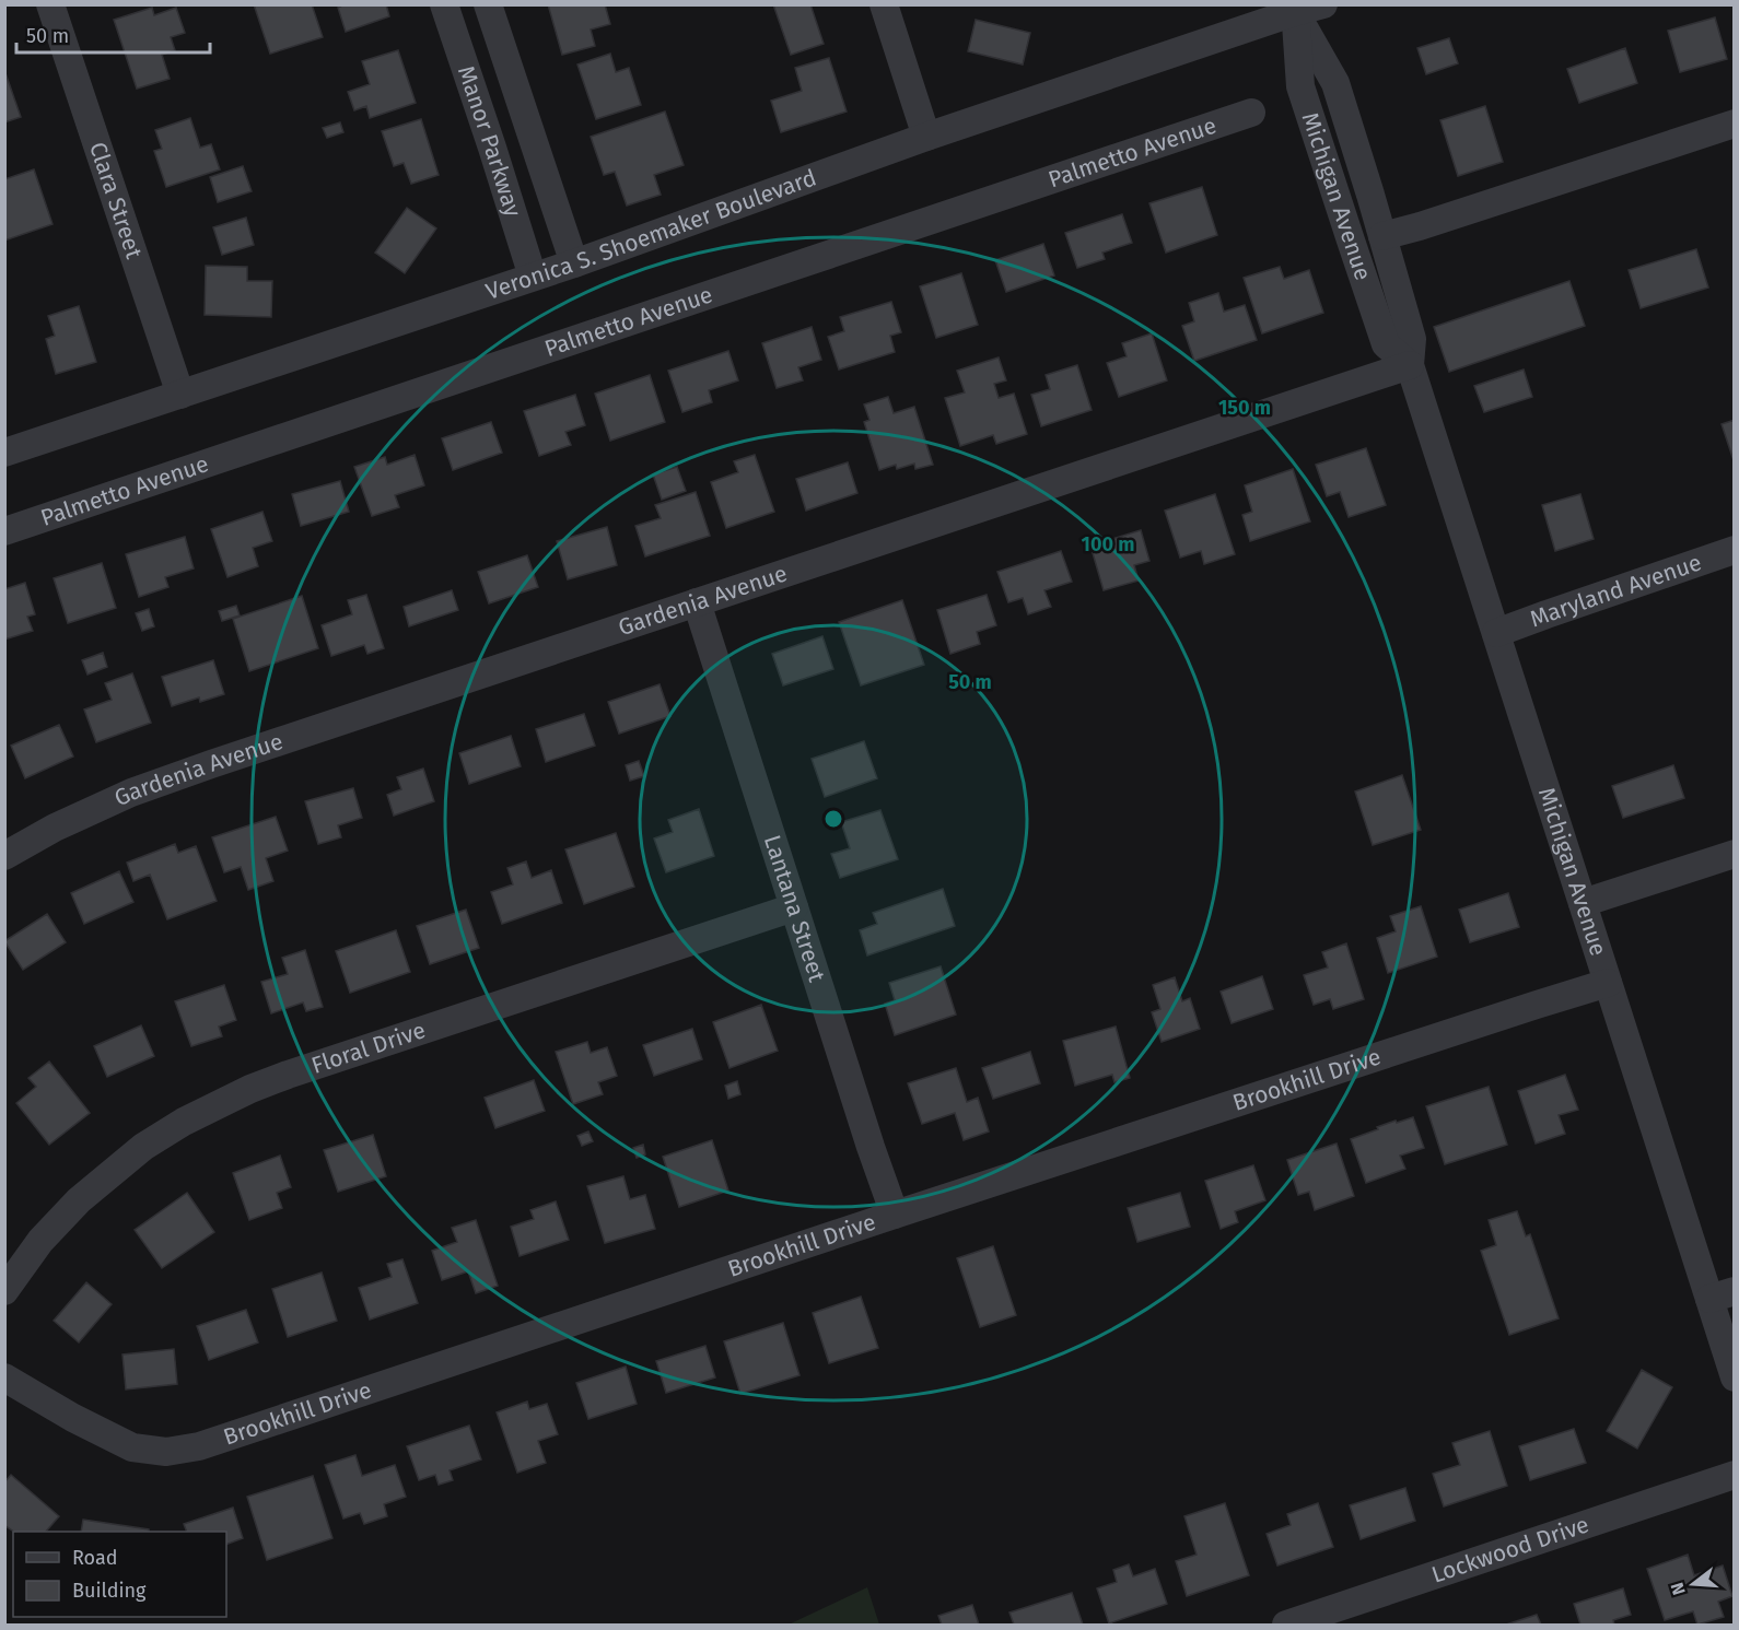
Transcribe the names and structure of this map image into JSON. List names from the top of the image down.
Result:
{
  "streets": {
    "street": [
      "Manor Parkway",
      "Palmetto Avenue",
      "Michigan Avenue",
      "Clara Street",
      "Veronica S. Shoemaker Boulevard",
      "Maryland Avenue",
      "Gardenia Avenue",
      "Lantana Street",
      "Floral Drive",
      "Brookhill Drive",
      "Lockwood Drive"
    ]
  },
  "crossings": [
    ["Manor Parkway", "Veronica S. Shoemaker Boulevard"],
    ["Michigan Avenue", "Veronica S. Shoemaker Boulevard"],
    ["Michigan Avenue", "Maryland Avenue"],
    ["Michigan Avenue", "Gardenia Avenue"],
    ["Michigan Avenue", "Brookhill Drive"],
    ["Clara Street", "Veronica S. Shoemaker Boulevard"],
    ["Gardenia Avenue", "Lantana Street"],
    ["Lantana Street", "Floral Drive"],
    ["Lantana Street", "Brookhill Drive"]
  ],
  "legend": ["Road", "Building"],
  "scale_bar": "50 m",
  "north": "left",
  "rings": ["150 m", "100 m", "50 m"]
}
